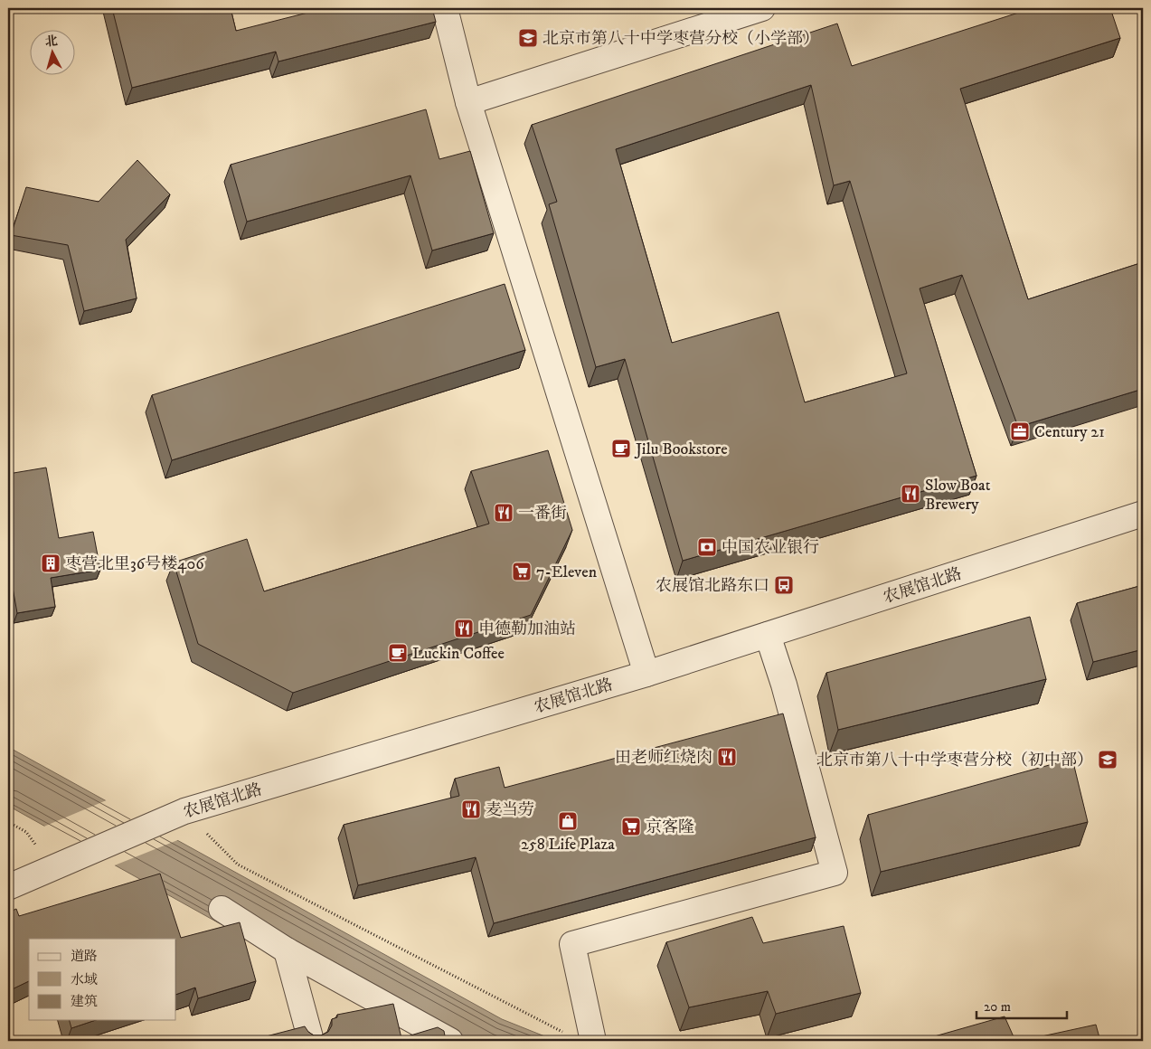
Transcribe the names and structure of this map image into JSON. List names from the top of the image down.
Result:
{
  "streets": {
    "street": ["农展馆北路"]
  },
  "places": {
    "school or university": ["北京市第八十中学枣营分校（小学部）", "北京市第八十中学枣营分校（初中部）"],
    "office": ["Century 21"],
    "cafe": ["Jilu Bookstore", "Luckin Coffee"],
    "restaurant": [
      "Slow Boat Brewery",
      "一番街",
      "申德勒加油站",
      "田老师红烧肉",
      "麦当劳"
    ],
    "bank": ["中国农业银行"],
    "building": ["枣营北里36号楼406"],
    "supermarket": ["7-Eleven", "京客隆"],
    "bus stop": ["农展馆北路东口"],
    "shop": ["258 Life Plaza"]
  },
  "legend": ["道路", "水域", "建筑"],
  "scale_bar": "20 m",
  "north": "top"
}
